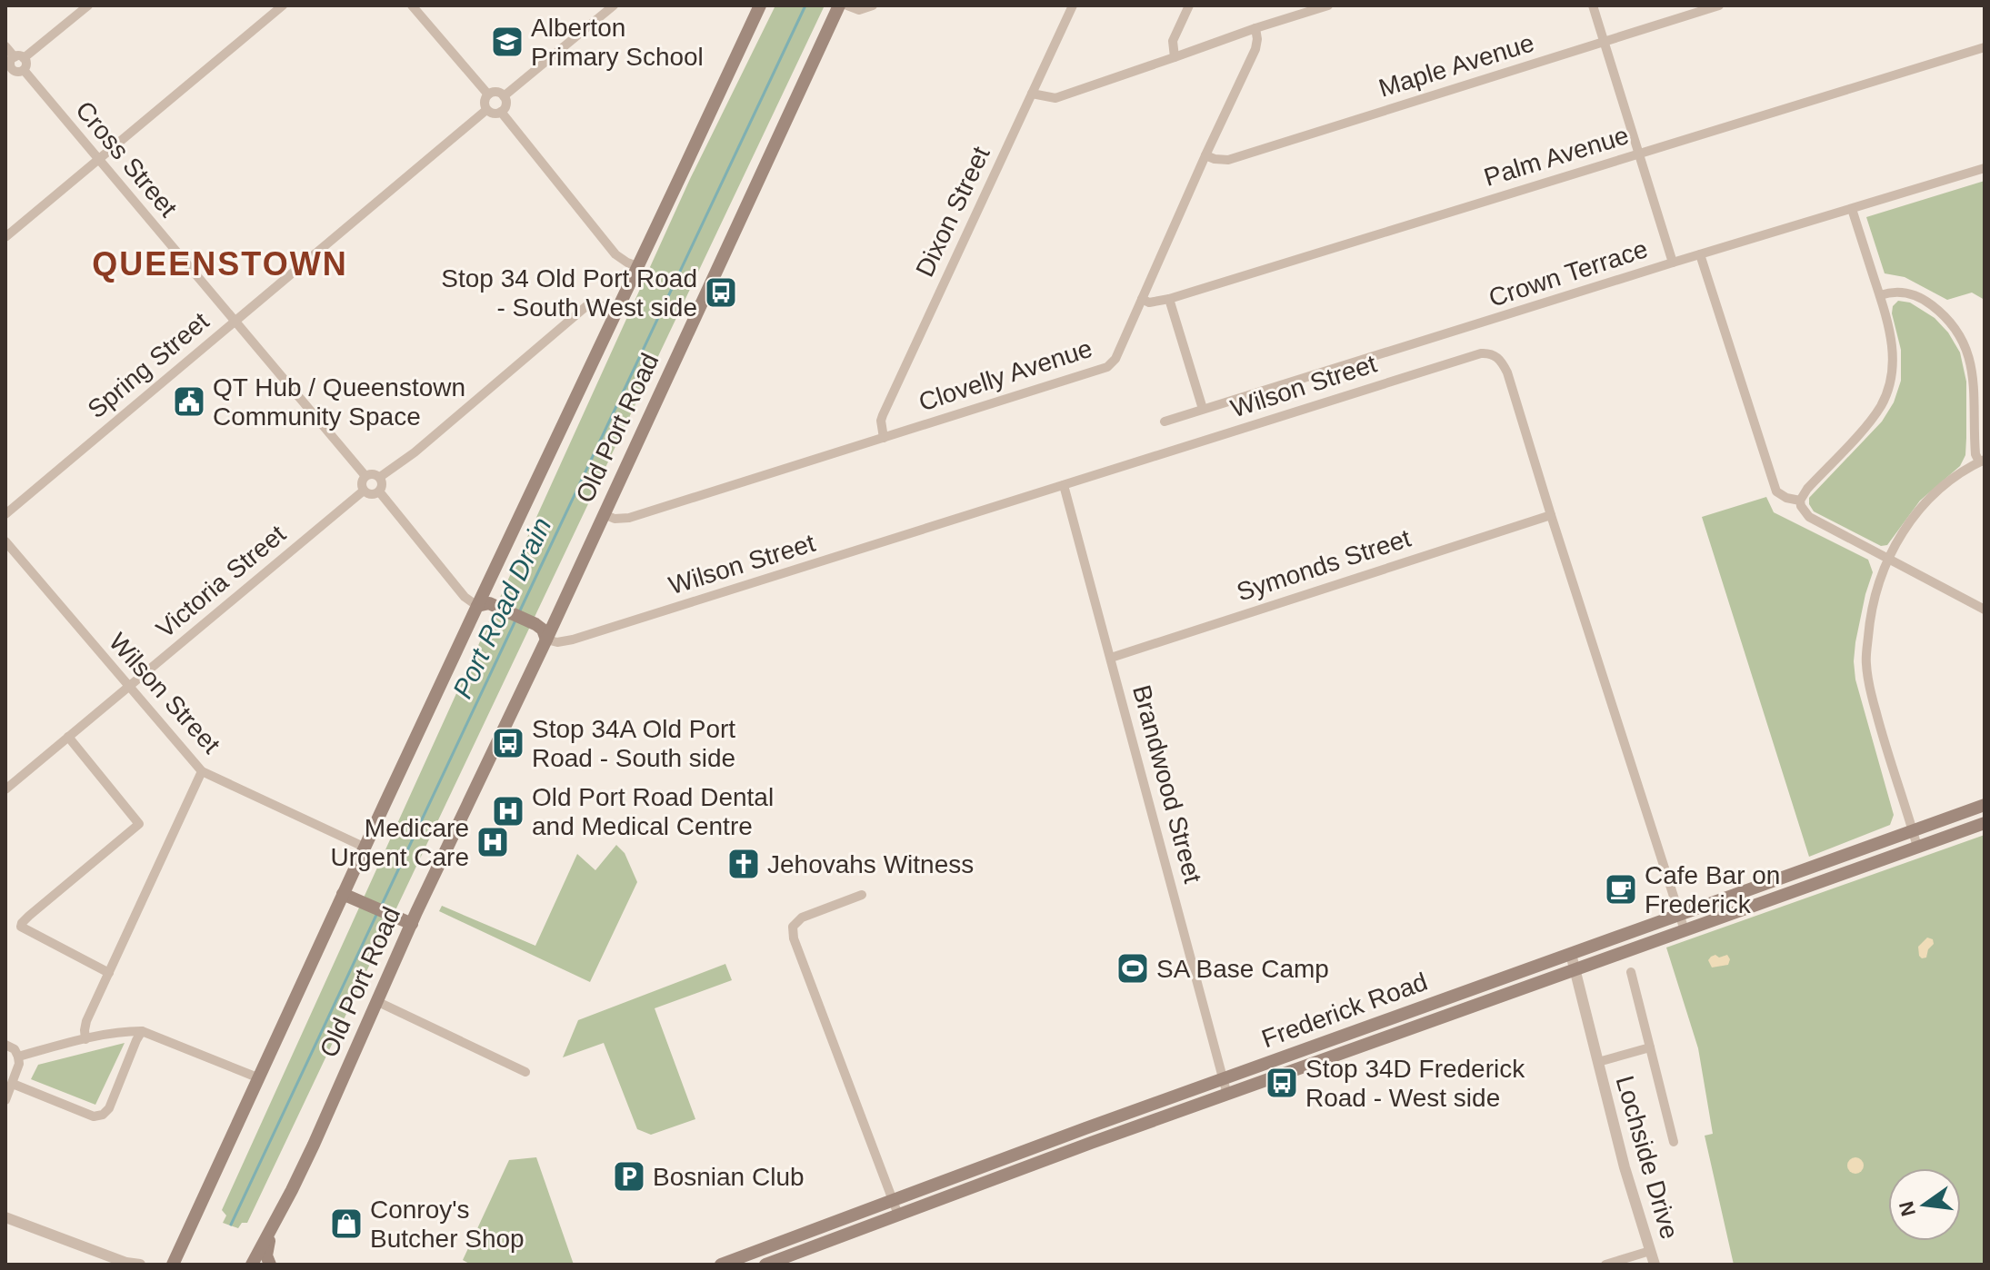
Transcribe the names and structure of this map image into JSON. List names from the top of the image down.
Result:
{
  "streets": {
    "main road": ["Old Port Road", "Frederick Road"],
    "street": [
      "Maple Avenue",
      "Palm Avenue",
      "Cross Street",
      "Dixon Street",
      "Crown Terrace",
      "Spring Street",
      "Clovelly Avenue",
      "Wilson Street",
      "Symonds Street",
      "Victoria Street",
      "Brandwood Street",
      "Lochside Drive"
    ]
  },
  "crossings": [
    ["Maple Avenue", "Clovelly Avenue"],
    ["Palm Avenue", "Clovelly Avenue"],
    ["Cross Street", "Spring Street"],
    ["Cross Street", "Victoria Street"],
    ["Dixon Street", "Clovelly Avenue"],
    ["Clovelly Avenue", "Old Port Road"],
    ["Wilson Street", "Old Port Road"],
    ["Wilson Street", "Symonds Street"],
    ["Wilson Street", "Victoria Street"],
    ["Wilson Street", "Brandwood Street"],
    ["Wilson Street", "Frederick Road"],
    ["Symonds Street", "Brandwood Street"],
    ["Brandwood Street", "Frederick Road"],
    ["Frederick Road", "Lochside Drive"]
  ],
  "districts": ["QUEENSTOWN"],
  "water": ["Port Road Drain"],
  "places": {
    "school or university": ["Alberton Primary School"],
    "bus stop": ["Stop 34 Old Port Road - South West side", "Stop 34A Old Port Road - South side", "Stop 34D Frederick Road - West side"],
    "public building": ["QT Hub / Queenstown Community Space"],
    "hospital": ["Old Port Road Dental and Medical Centre", "Medicare Urgent Care"],
    "church": ["Jehovahs Witness"],
    "cafe": ["Cafe Bar on Frederick"],
    "sports": ["SA Base Camp"],
    "parking": ["Bosnian Club"],
    "shop": ["Conroy's Butcher Shop"]
  },
  "north": "left"
}
